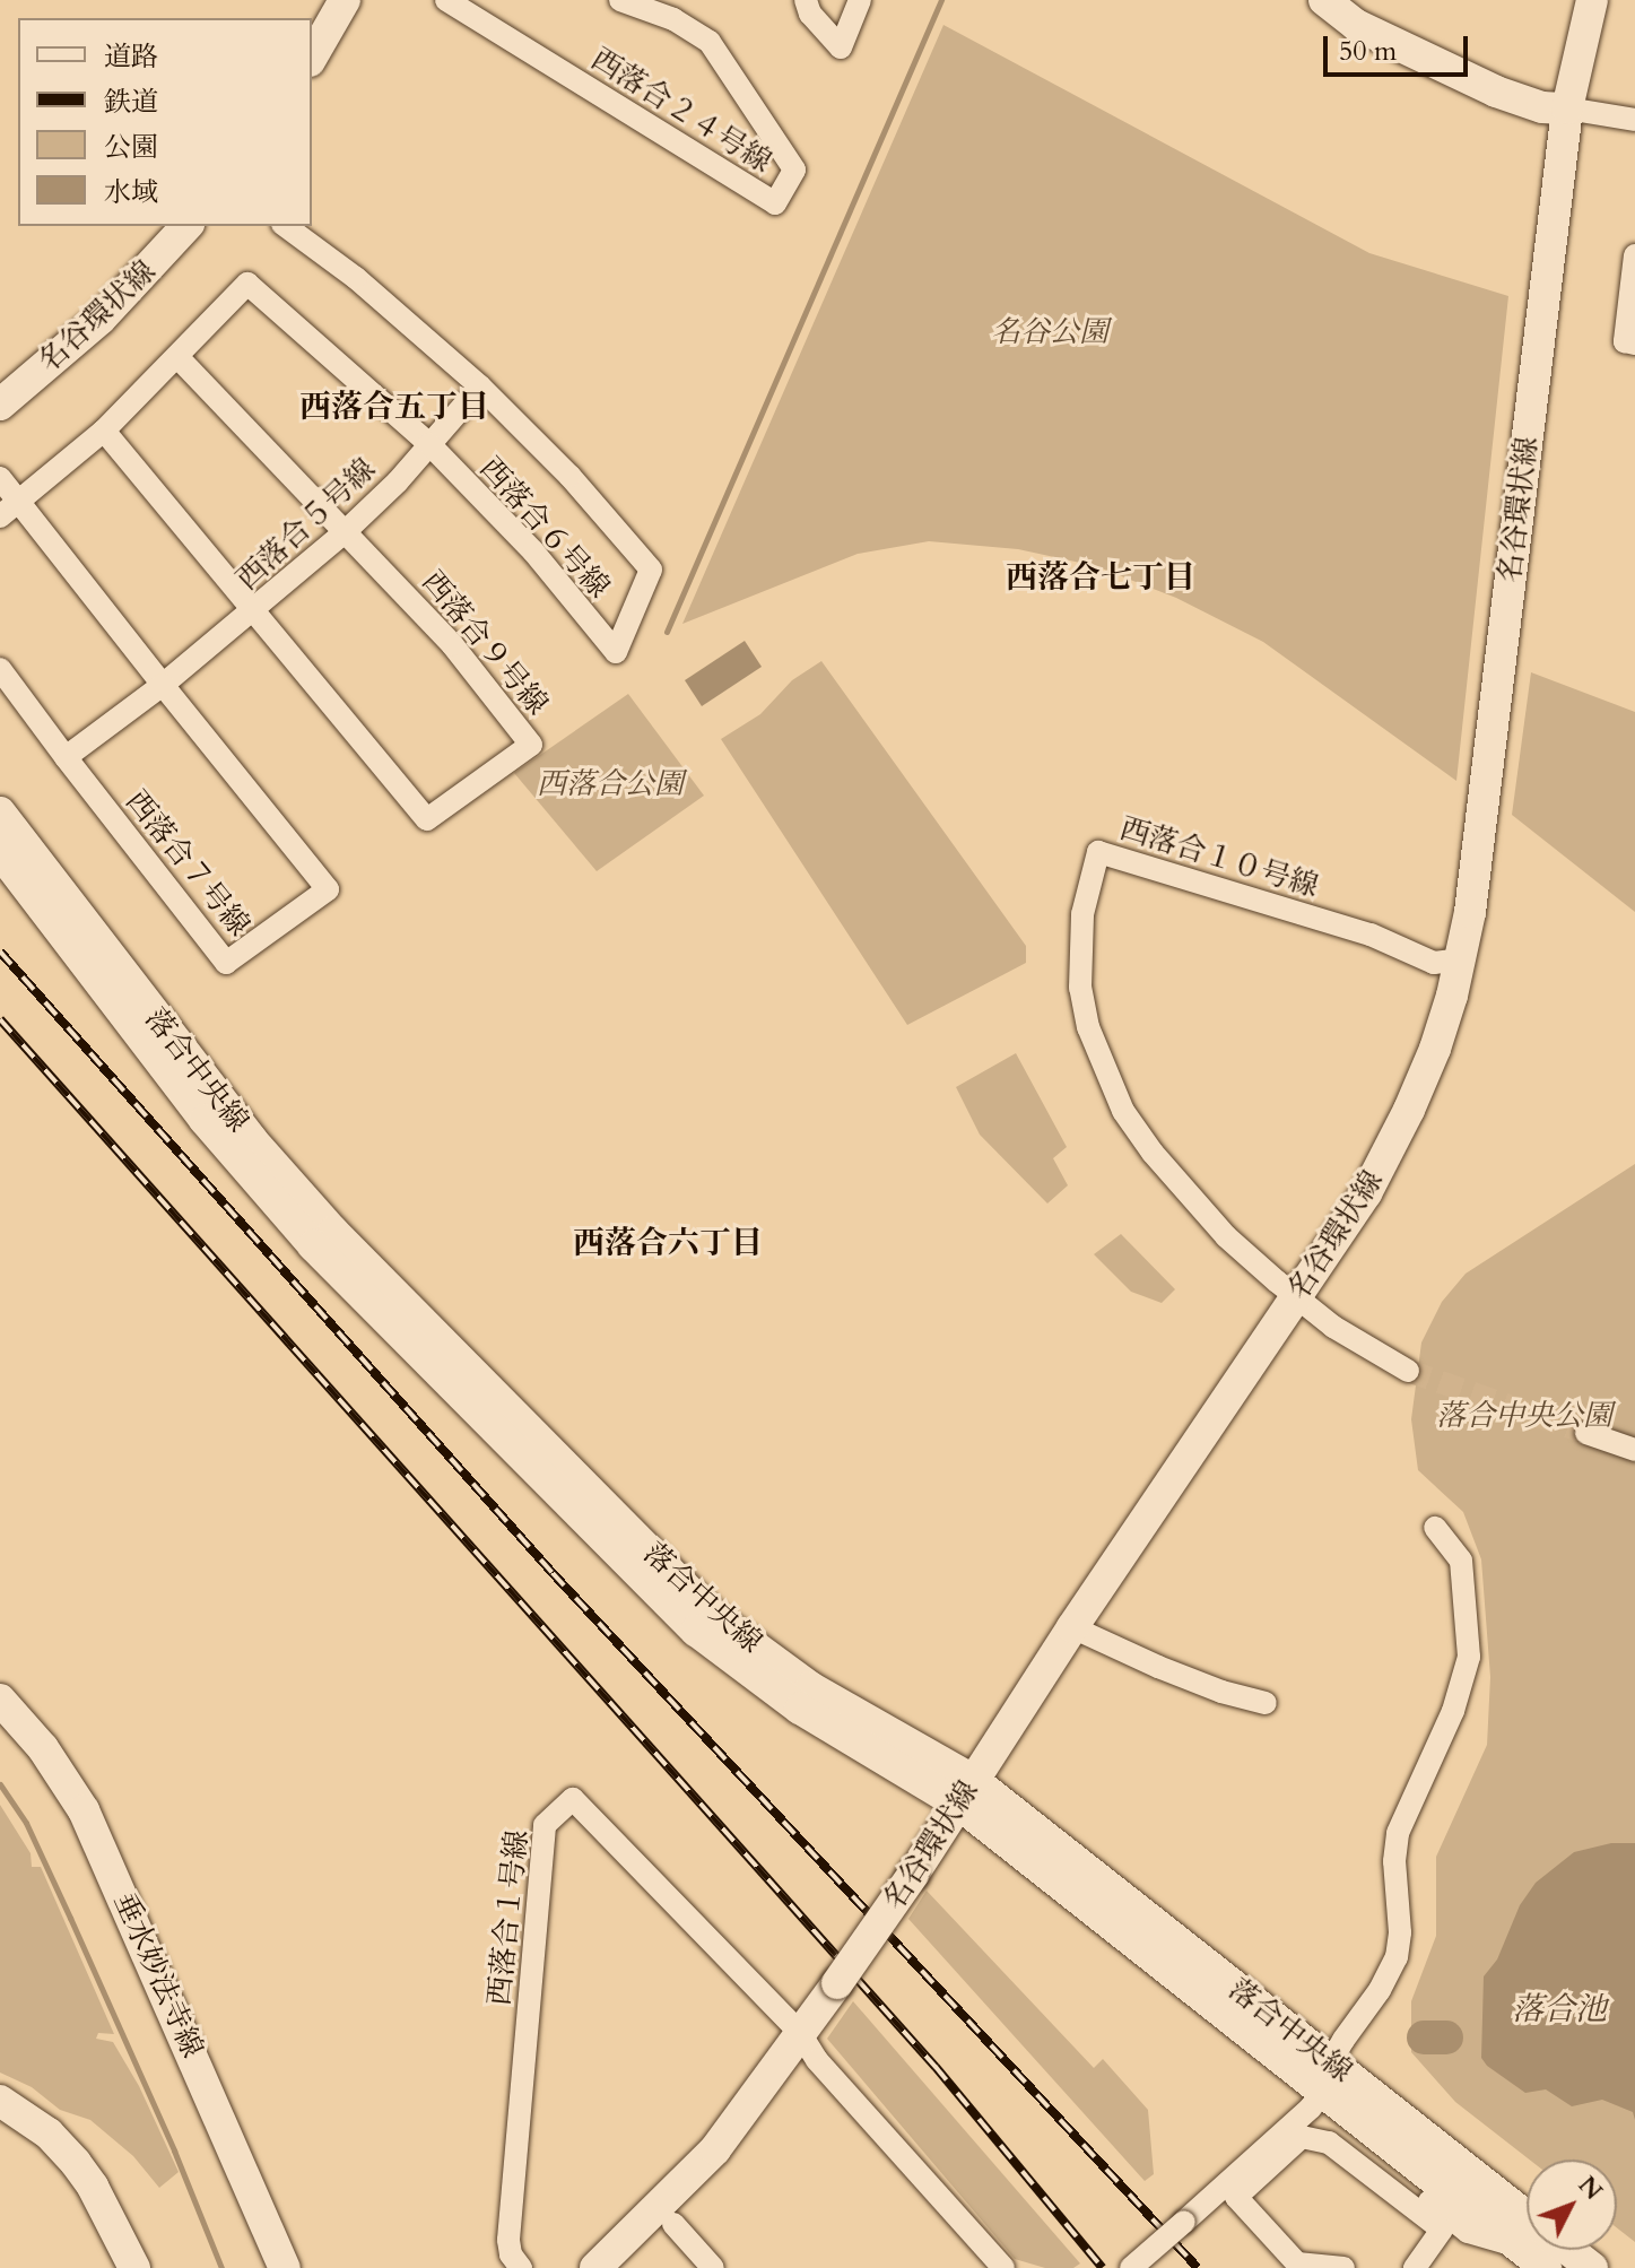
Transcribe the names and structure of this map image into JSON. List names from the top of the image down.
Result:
{
  "streets": {
    "street": [
      "西落合２４号線",
      "名谷環状線",
      "西落合５号線",
      "西落合６号線",
      "西落合９号線",
      "西落合１０号線",
      "西落合７号線",
      "落合中央線",
      "西落合１号線",
      "垂水妙法寺線"
    ]
  },
  "crossings": [
    ["名谷環状線", "西落合１０号線"],
    ["名谷環状線", "落合中央線"],
    ["名谷環状線", "西落合１号線"],
    ["西落合５号線", "西落合６号線"],
    ["西落合５号線", "西落合９号線"],
    ["西落合５号線", "西落合７号線"],
    ["西落合６号線", "西落合９号線"]
  ],
  "districts": ["西落合五丁目", "西落合七丁目", "西落合六丁目"],
  "water": ["落合池"],
  "parks": ["名谷公園", "西落合公園", "落合中央公園"],
  "legend": [
    "道路",
    "鉄道",
    "公園",
    "水域"
  ],
  "scale_bar": "50 m",
  "north": "top right"
}
